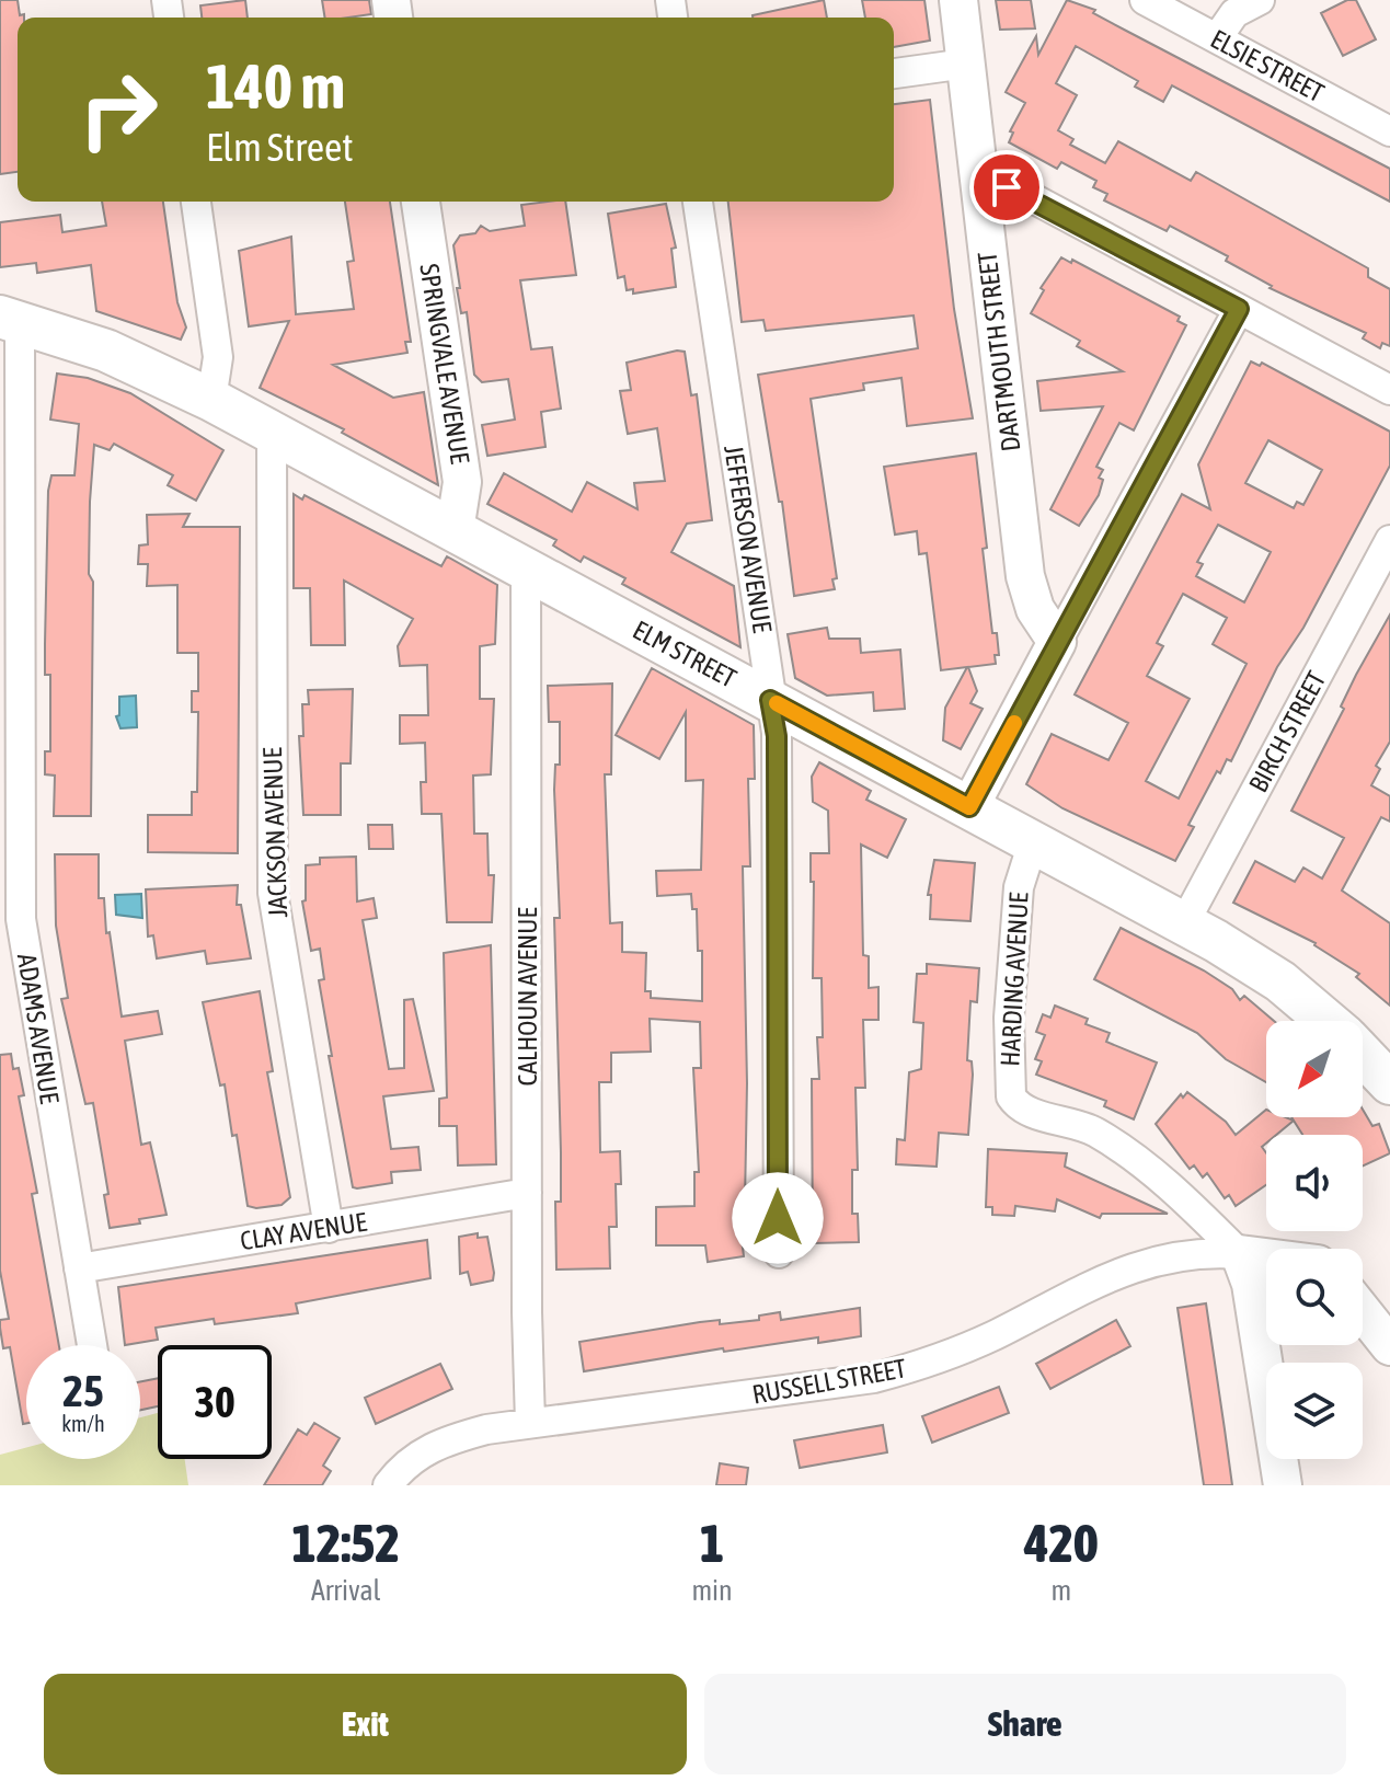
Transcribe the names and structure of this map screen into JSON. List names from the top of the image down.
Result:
{
  "streets": {
    "main road": ["ELM STREET"],
    "street": [
      "ELSIE STREET",
      "DARTMOUTH STREET",
      "SPRINGVALE AVENUE",
      "JEFFERSON AVENUE",
      "BIRCH STREET",
      "JACKSON AVENUE",
      "HARDING AVENUE",
      "CALHOUN AVENUE",
      "ADAMS AVENUE",
      "CLAY AVENUE",
      "RUSSELL STREET"
    ]
  },
  "crossings": [
    ["SPRINGVALE AVENUE", "ELM STREET"],
    ["JEFFERSON AVENUE", "ELM STREET"],
    ["ELM STREET", "BIRCH STREET"],
    ["ELM STREET", "JACKSON AVENUE"],
    ["ELM STREET", "HARDING AVENUE"],
    ["ELM STREET", "CALHOUN AVENUE"],
    ["ELM STREET", "ADAMS AVENUE"],
    ["JACKSON AVENUE", "CLAY AVENUE"],
    ["HARDING AVENUE", "RUSSELL STREET"],
    ["CALHOUN AVENUE", "CLAY AVENUE"],
    ["CALHOUN AVENUE", "RUSSELL STREET"],
    ["ADAMS AVENUE", "CLAY AVENUE"]
  ],
  "north": "bottom left",
  "page": {
    "turn": ["140 m", "Elm Street"],
    "speed": "25 km/h",
    "limit": "30",
    "eta": [
      "12:52",
      "Arrival",
      "1",
      "min",
      "420",
      "m"
    ],
    "buttons": ["Exit", "Share"]
  }
}
